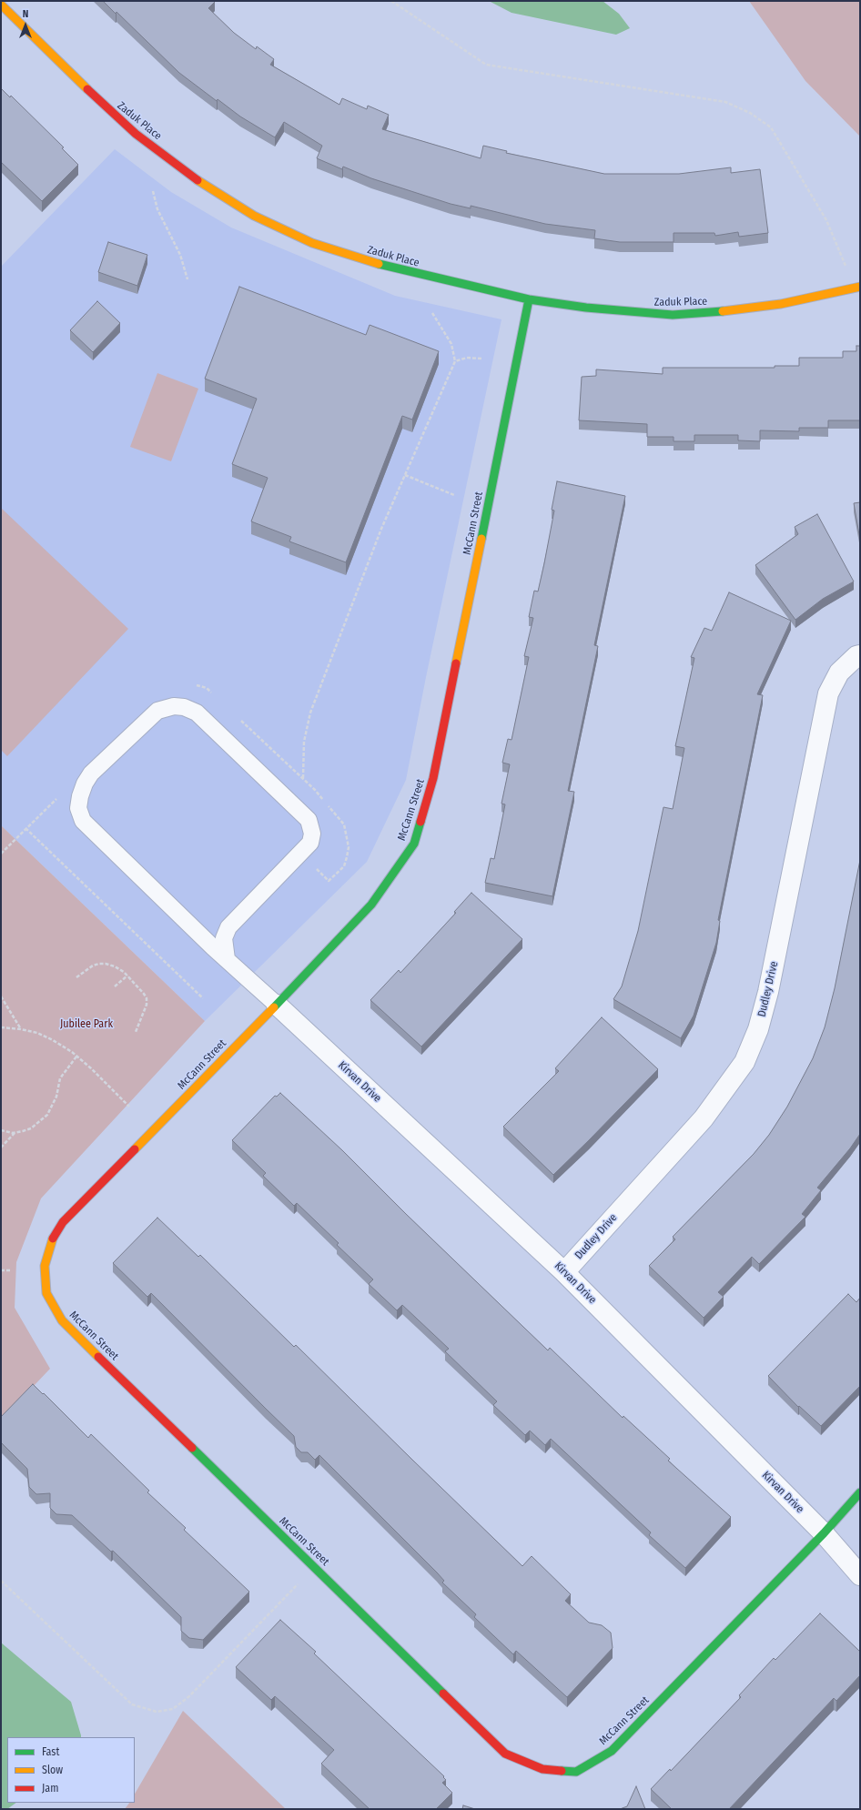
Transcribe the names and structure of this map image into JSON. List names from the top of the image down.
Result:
{
  "streets": {
    "street": [
      "Zaduk Place",
      "McCann Street",
      "Dudley Drive",
      "Kirvan Drive"
    ]
  },
  "crossings": [
    ["Zaduk Place", "McCann Street"],
    ["McCann Street", "Kirvan Drive"],
    ["Dudley Drive", "Kirvan Drive"]
  ],
  "parks": ["Jubilee Park"],
  "legend": ["Fast", "Slow", "Jam"],
  "north": "top"
}
